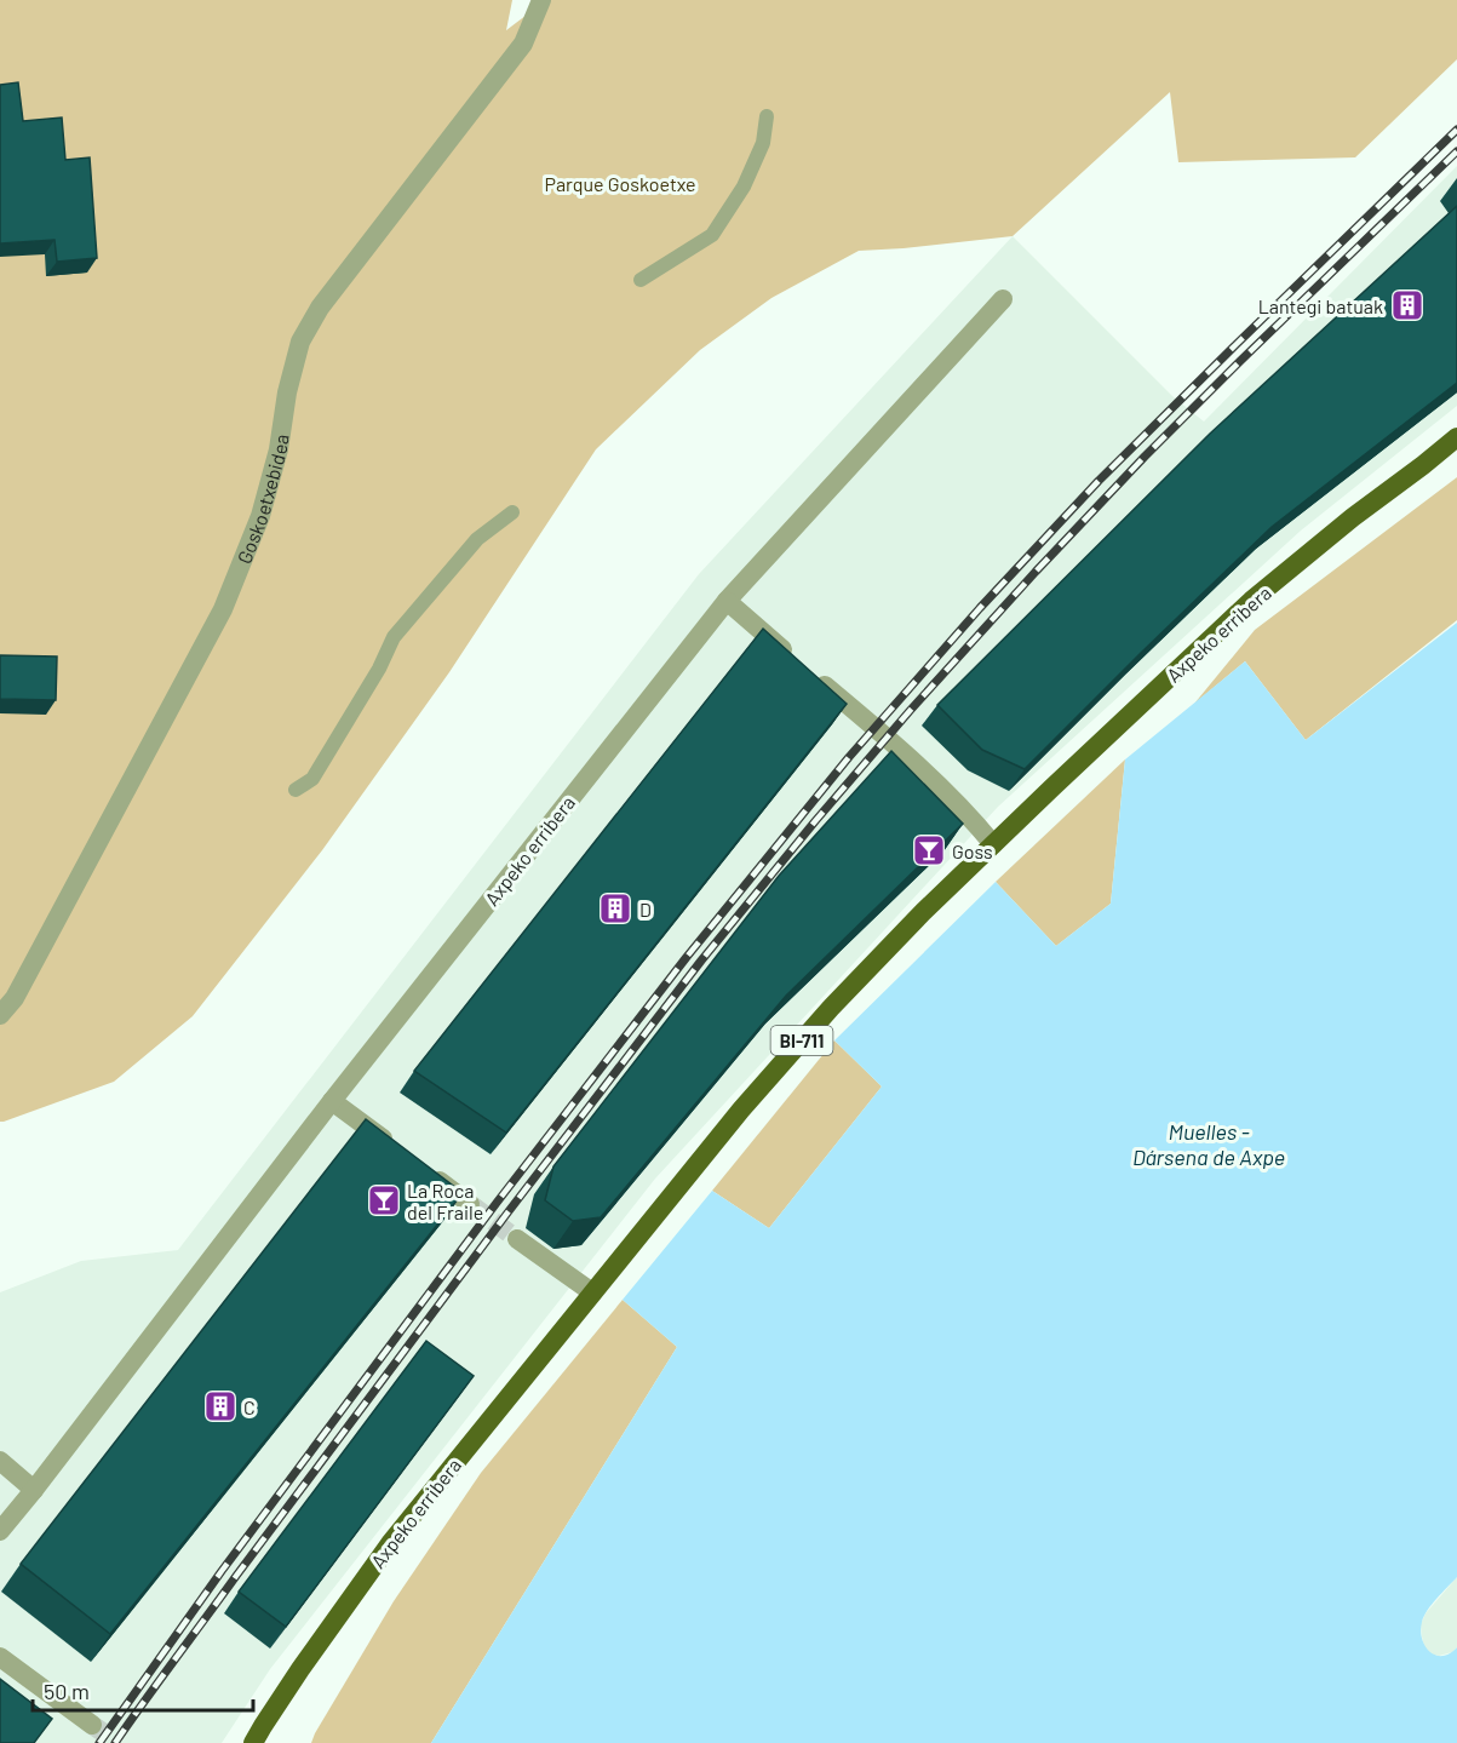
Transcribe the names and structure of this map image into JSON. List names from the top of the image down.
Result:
{
  "streets": {
    "main road": ["Axpeko erribera", "BI-711"],
    "street": ["Goskoetxebidea"]
  },
  "water": ["Muelles - Dársena de Axpe"],
  "parks": ["Parque Goskoetxe"],
  "places": {
    "building": ["Lantegi batuak", "D", "C"],
    "bar": ["Goss", "La Roca del Fraile"]
  },
  "scale_bar": "50 m"
}
